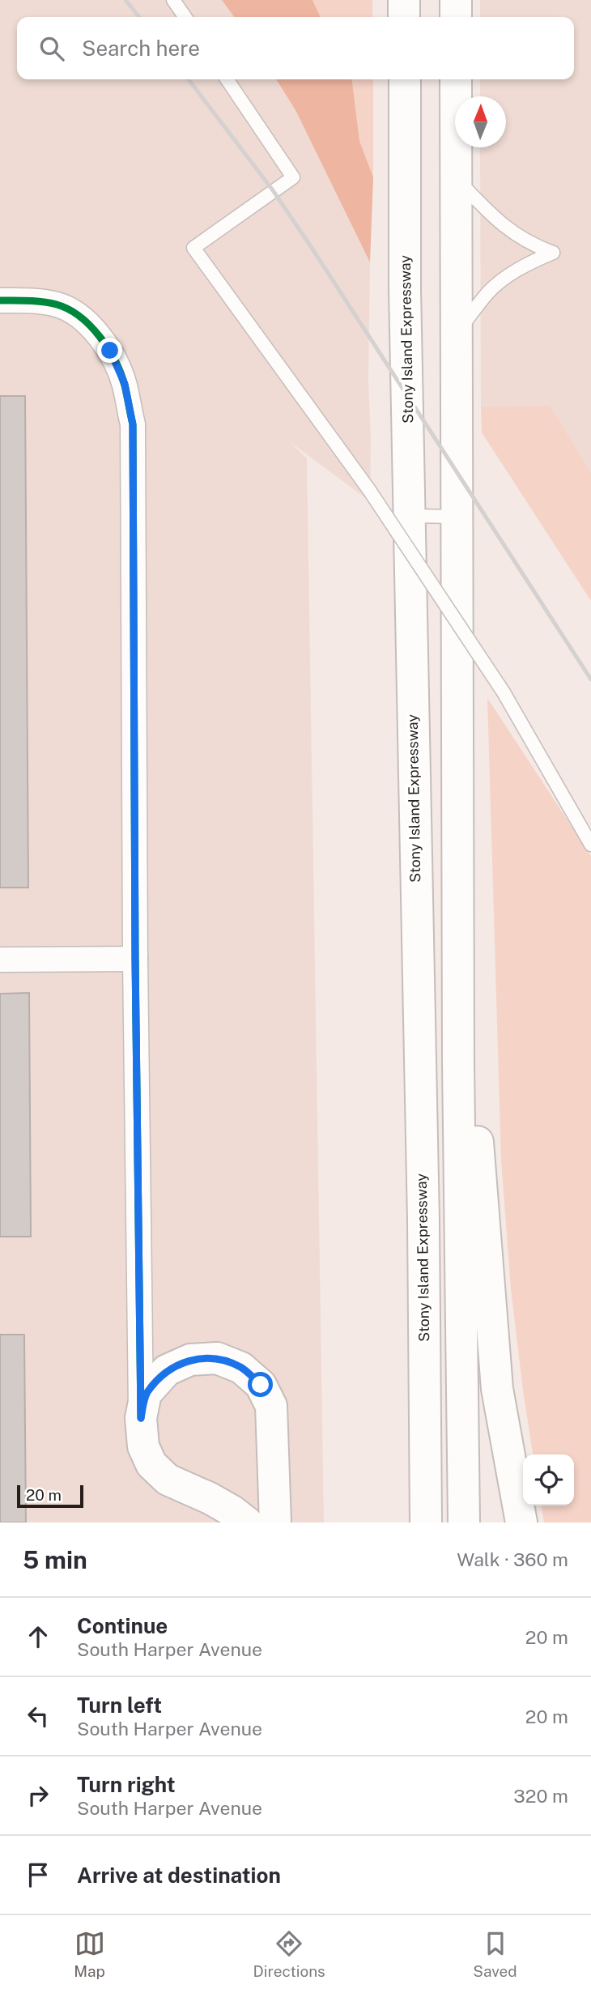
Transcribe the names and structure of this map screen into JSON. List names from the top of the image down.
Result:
{
  "streets": {
    "main road": ["Stony Island Expressway"]
  },
  "scale_bar": "20 m",
  "north": "top",
  "page": {
    "search": "Search here",
    "scale": "20 m",
    "heading": ["5 min", "Walk · 360 m"],
    "list": [
      ["Continue", "South Harper Avenue", "20 m"],
      ["Turn left", "South Harper Avenue", "20 m"],
      ["Turn right", "South Harper Avenue", "320 m"],
      "Arrive at destination"
    ],
    "nav": ["Map", "Directions", "Saved"]
  }
}
